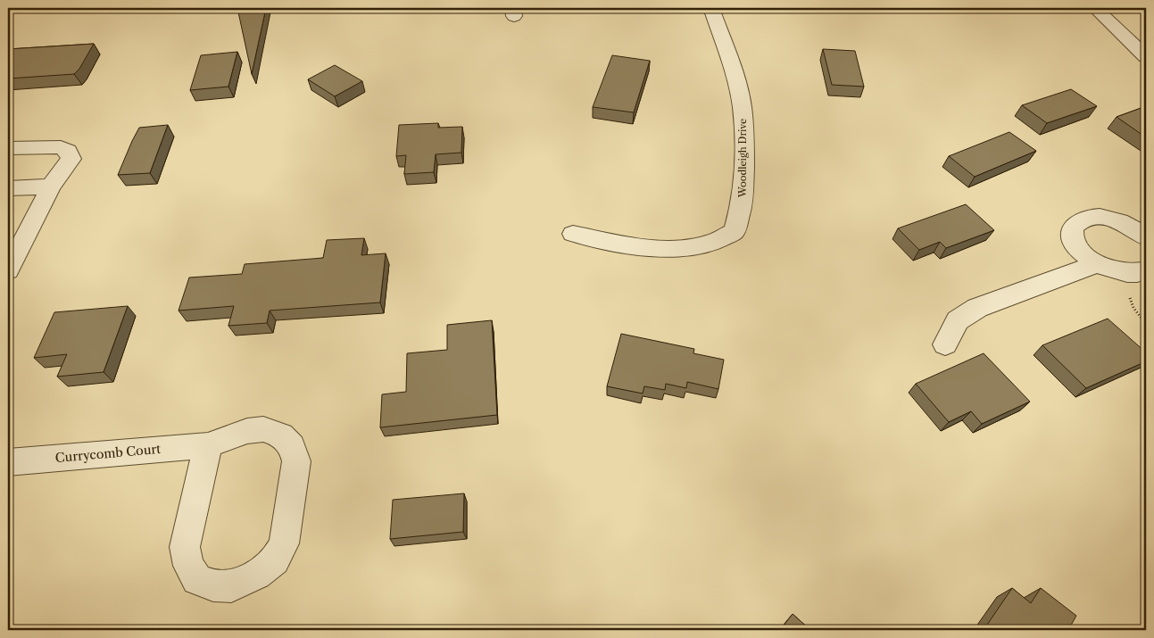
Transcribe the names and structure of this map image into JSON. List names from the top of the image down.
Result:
{
  "streets": {
    "street": ["Woodleigh Drive", "Currycomb Court"]
  }
}
